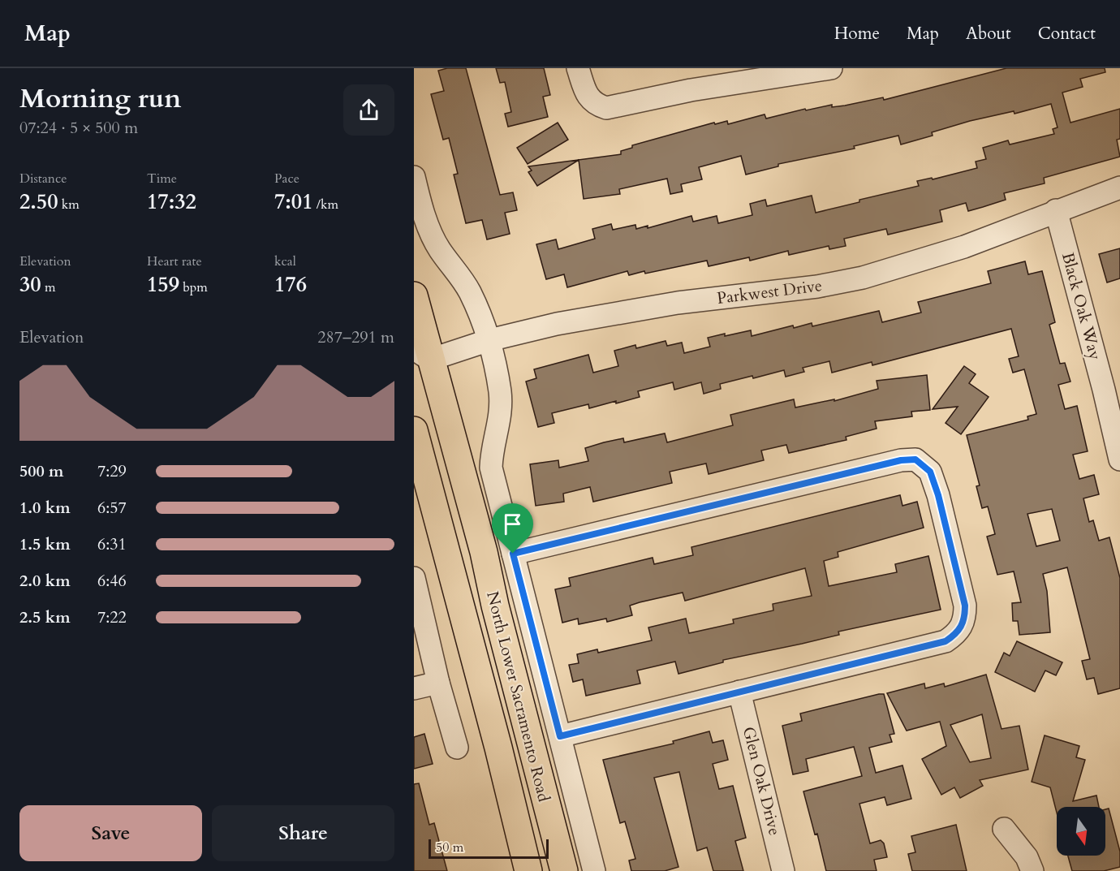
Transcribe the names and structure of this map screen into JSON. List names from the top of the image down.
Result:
{
  "streets": {
    "main road": ["North Lower Sacramento Road"],
    "street": ["Parkwest Drive", "Black Oak Way", "Glen Oak Drive"]
  },
  "crossings": [
    ["Parkwest Drive", "Black Oak Way"],
    ["Parkwest Drive", "North Lower Sacramento Road"]
  ],
  "scale_bar": "50 m",
  "north": "bottom",
  "page": {
    "header": "Map",
    "nav": [
      "Home",
      "Map",
      "About",
      "Contact"
    ],
    "heading": ["Morning run", "07:24 · 5 × 500 m"],
    "stats": [
      ["Distance", "2.50 km"],
      ["Time", "17:32"],
      ["Pace", "7:01 /km"],
      ["Elevation", "30 m"],
      ["Heart rate", "159 bpm"],
      ["kcal", "176"]
    ],
    "chart": ["Elevation", "287–291 m"],
    "list": [
      {
        "name": "500 m",
        "note": "7:29"
      },
      {
        "name": "1.0 km",
        "note": "6:57"
      },
      {
        "name": "1.5 km",
        "note": "6:31"
      },
      {
        "name": "2.0 km",
        "note": "6:46"
      },
      {
        "name": "2.5 km",
        "note": "7:22"
      }
    ],
    "buttons": ["Save", "Share"],
    "scale": "50 m"
  }
}
